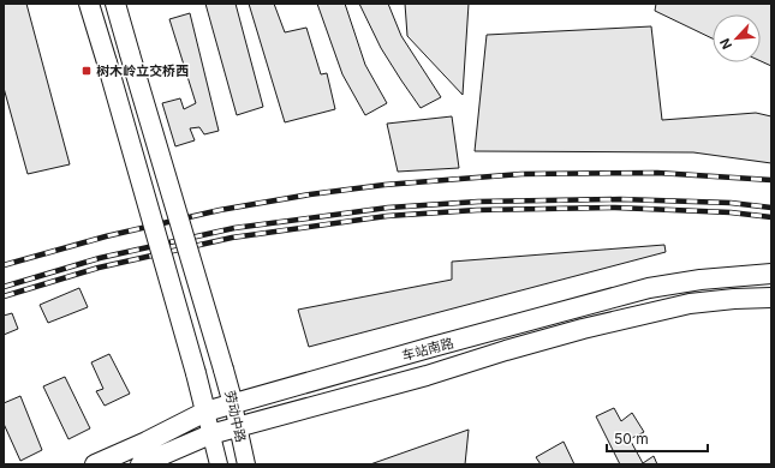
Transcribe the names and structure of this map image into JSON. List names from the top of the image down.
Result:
{
  "streets": {
    "main road": ["车站南路", "劳动中路"]
  },
  "crossings": [
    ["车站南路", "劳动中路"]
  ],
  "places": {
    "transit": ["树木岭立交桥西"]
  },
  "scale_bar": "50 m",
  "north": "bottom left"
}
